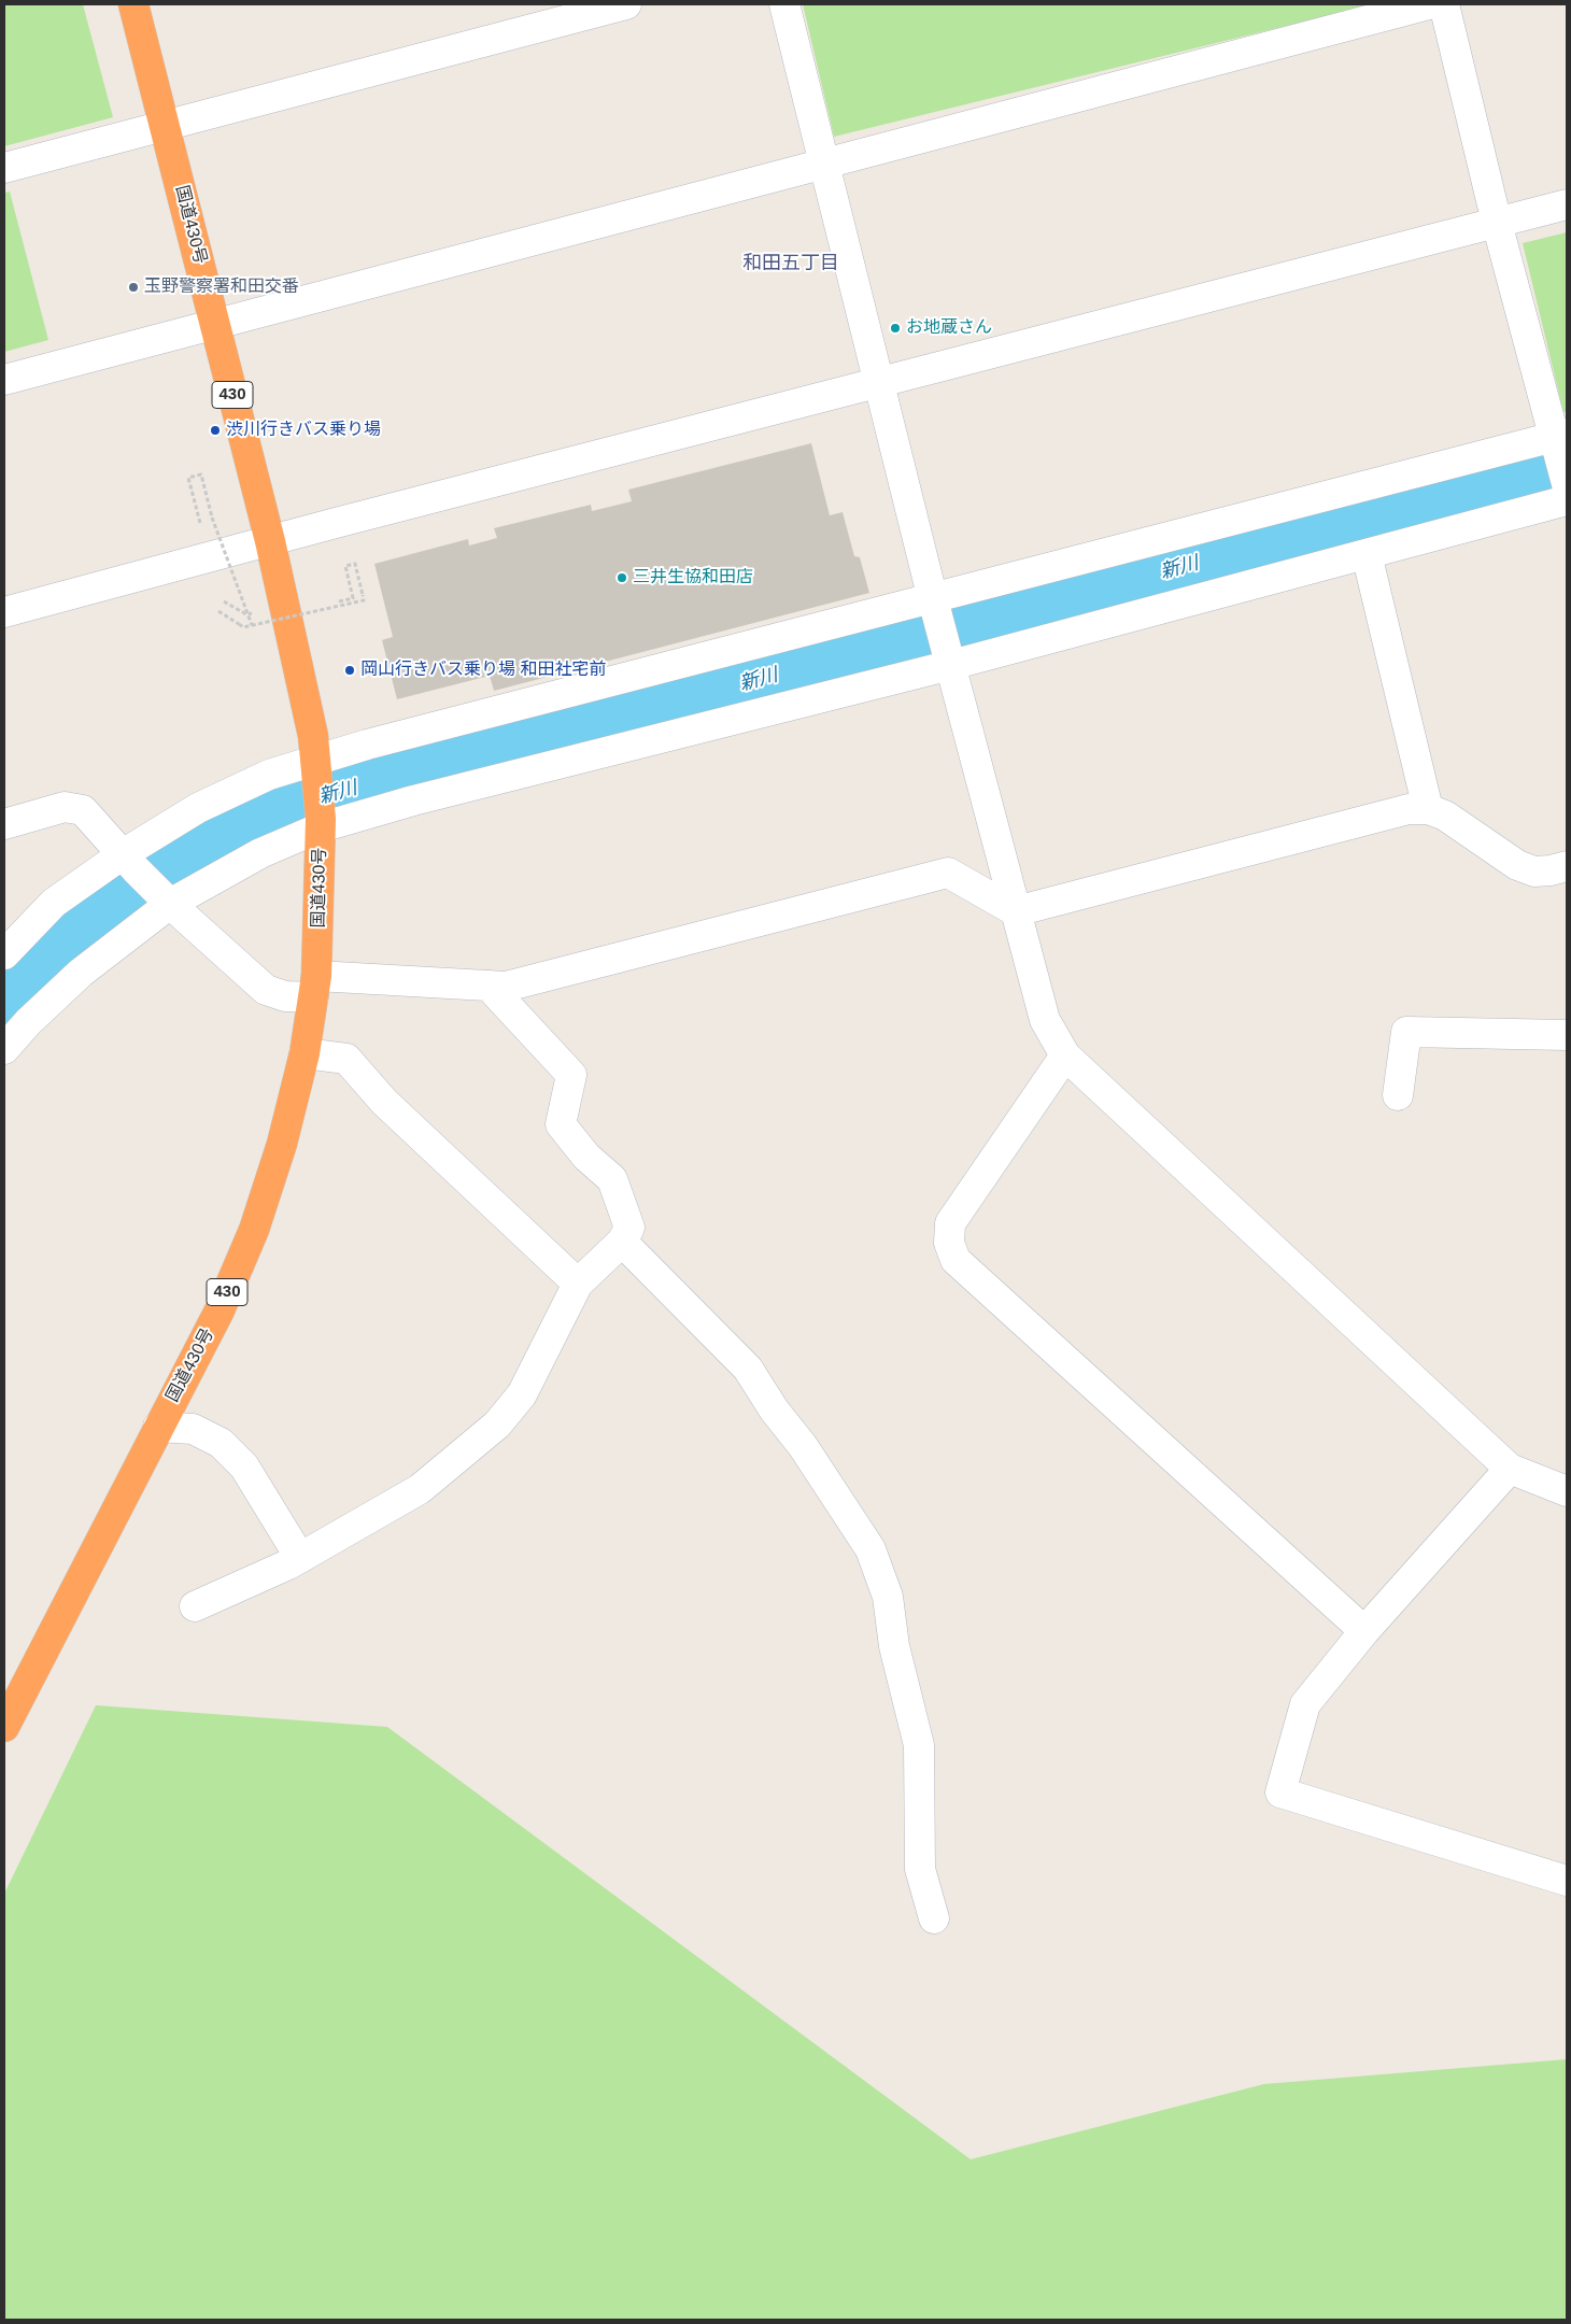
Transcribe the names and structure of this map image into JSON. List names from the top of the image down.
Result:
{
  "streets": {
    "highway": ["国道430号", "430"]
  },
  "districts": ["和田五丁目"],
  "water": ["新川"],
  "places": [
    "玉野警察署和田交番",
    "お地蔵さん",
    "渋川行きバス乗り場",
    "三井生協和田店",
    "岡山行きバス乗り場 和田社宅前"
  ]
}
